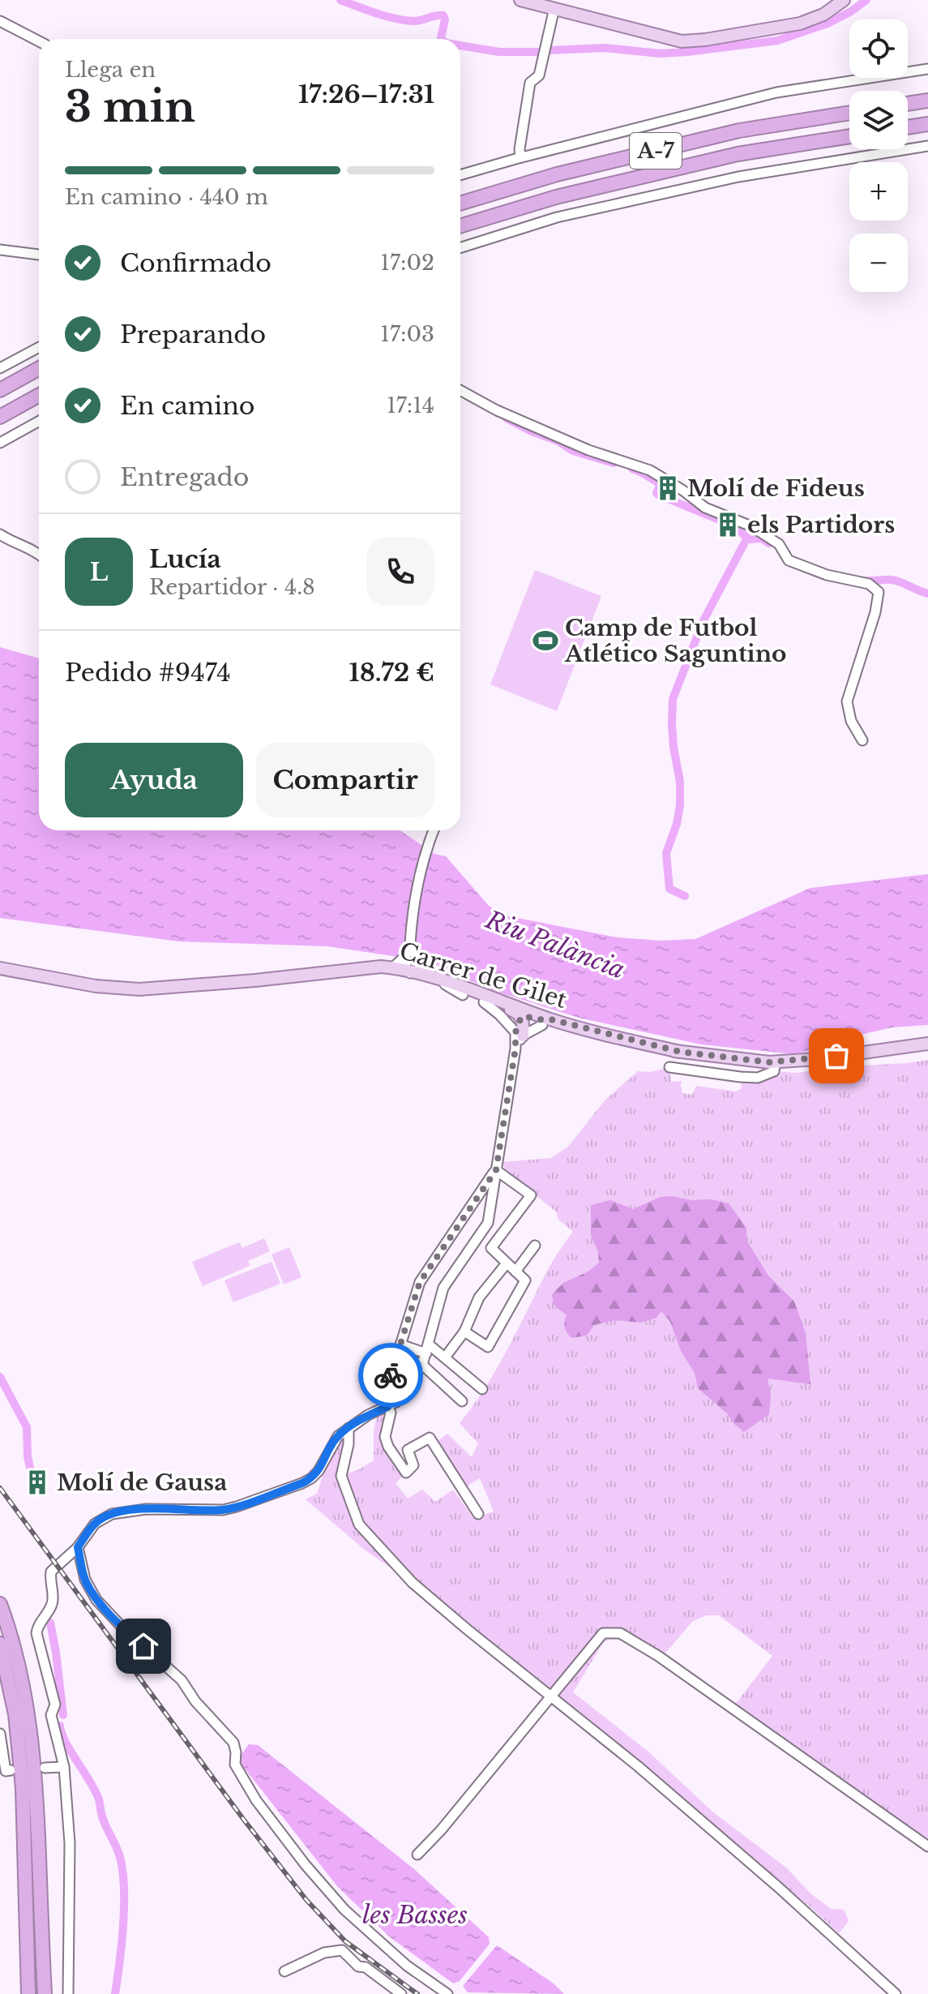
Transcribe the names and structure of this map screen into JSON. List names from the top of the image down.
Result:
{
  "streets": {
    "highway": ["A-7"],
    "main road": ["Carrer de Gilet"]
  },
  "water": ["Riu Palància", "les Basses"],
  "places": {
    "building": ["Molí de Fideus", "els Partidors", "Molí de Gausa"],
    "sports": ["Camp de Futbol Atlético Saguntino"]
  },
  "page": {
    "map_buttons": ["+", "−"],
    "heading": ["3 min", "Llega en", "17:26–17:31"],
    "panel": [
      "Lucía",
      "Repartidor · 4.8",
      "Pedido #9474",
      "18.72 €"
    ],
    "bar": "En camino · 440 m",
    "list": [
      ["Confirmado", "17:02"],
      ["Preparando", "17:03"],
      ["En camino", "17:14"],
      "Entregado"
    ],
    "round": "L",
    "buttons": ["Ayuda", "Compartir"]
  }
}
